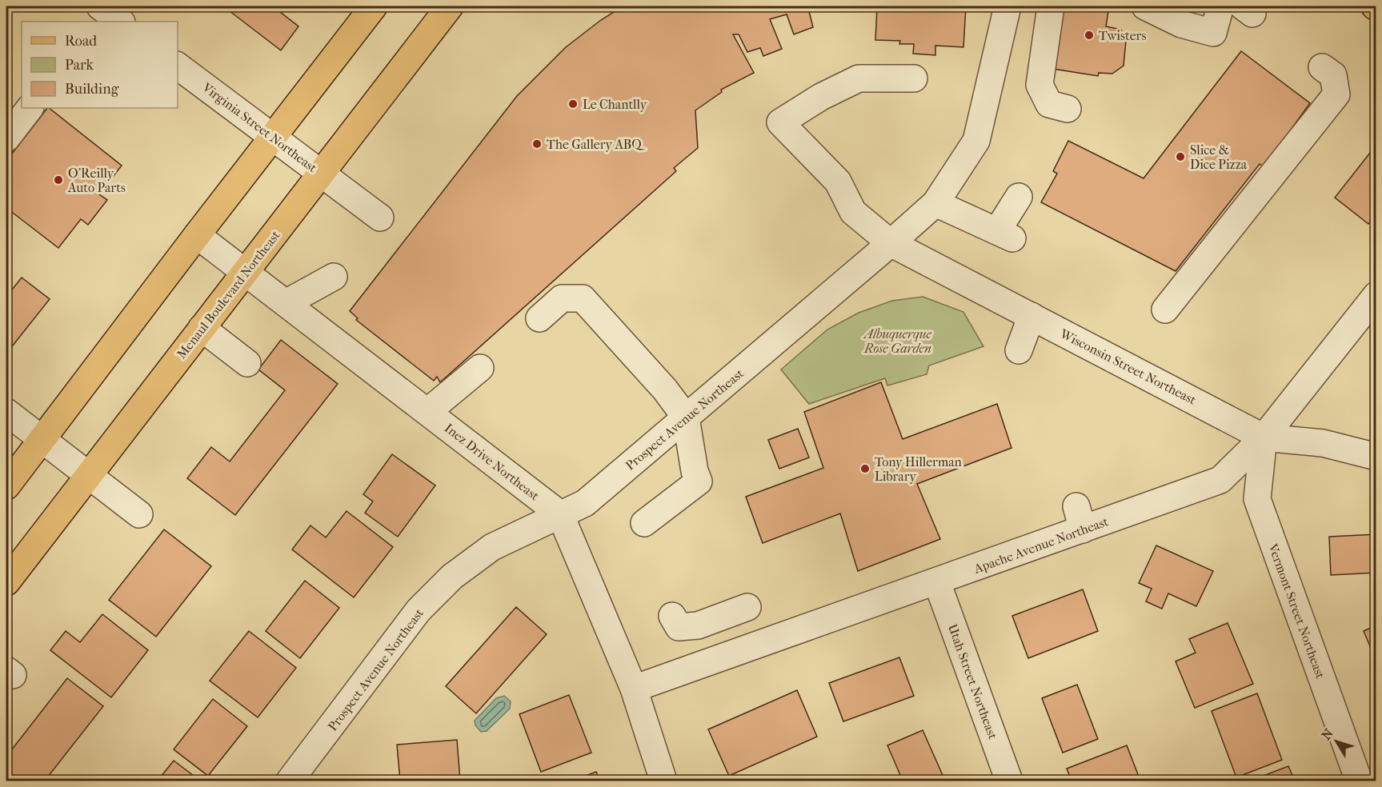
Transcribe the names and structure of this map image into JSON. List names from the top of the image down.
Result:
{
  "streets": {
    "main road": ["Menaul Boulevard Northeast"],
    "street": [
      "Virginia Street Northeast",
      "Wisconsin Street Northeast",
      "Prospect Avenue Northeast",
      "Inez Drive Northeast",
      "Apache Avenue Northeast",
      "Vermont Street Northeast",
      "Utah Street Northeast"
    ]
  },
  "crossings": [
    ["Virginia Street Northeast", "Menaul Boulevard Northeast"],
    ["Menaul Boulevard Northeast", "Inez Drive Northeast"],
    ["Wisconsin Street Northeast", "Prospect Avenue Northeast"],
    ["Wisconsin Street Northeast", "Apache Avenue Northeast"],
    ["Wisconsin Street Northeast", "Vermont Street Northeast"],
    ["Prospect Avenue Northeast", "Inez Drive Northeast"],
    ["Inez Drive Northeast", "Apache Avenue Northeast"],
    ["Apache Avenue Northeast", "Vermont Street Northeast"],
    ["Apache Avenue Northeast", "Utah Street Northeast"]
  ],
  "parks": ["Albuquerque Rose Garden"],
  "places": [
    "Twisters",
    "Le Chantlly",
    "The Gallery ABQ",
    "Slice & Dice Pizza",
    "O'Reilly Auto Parts",
    "Tony Hillerman Library"
  ],
  "legend": ["Road", "Park", "Building"],
  "north": "top left"
}
